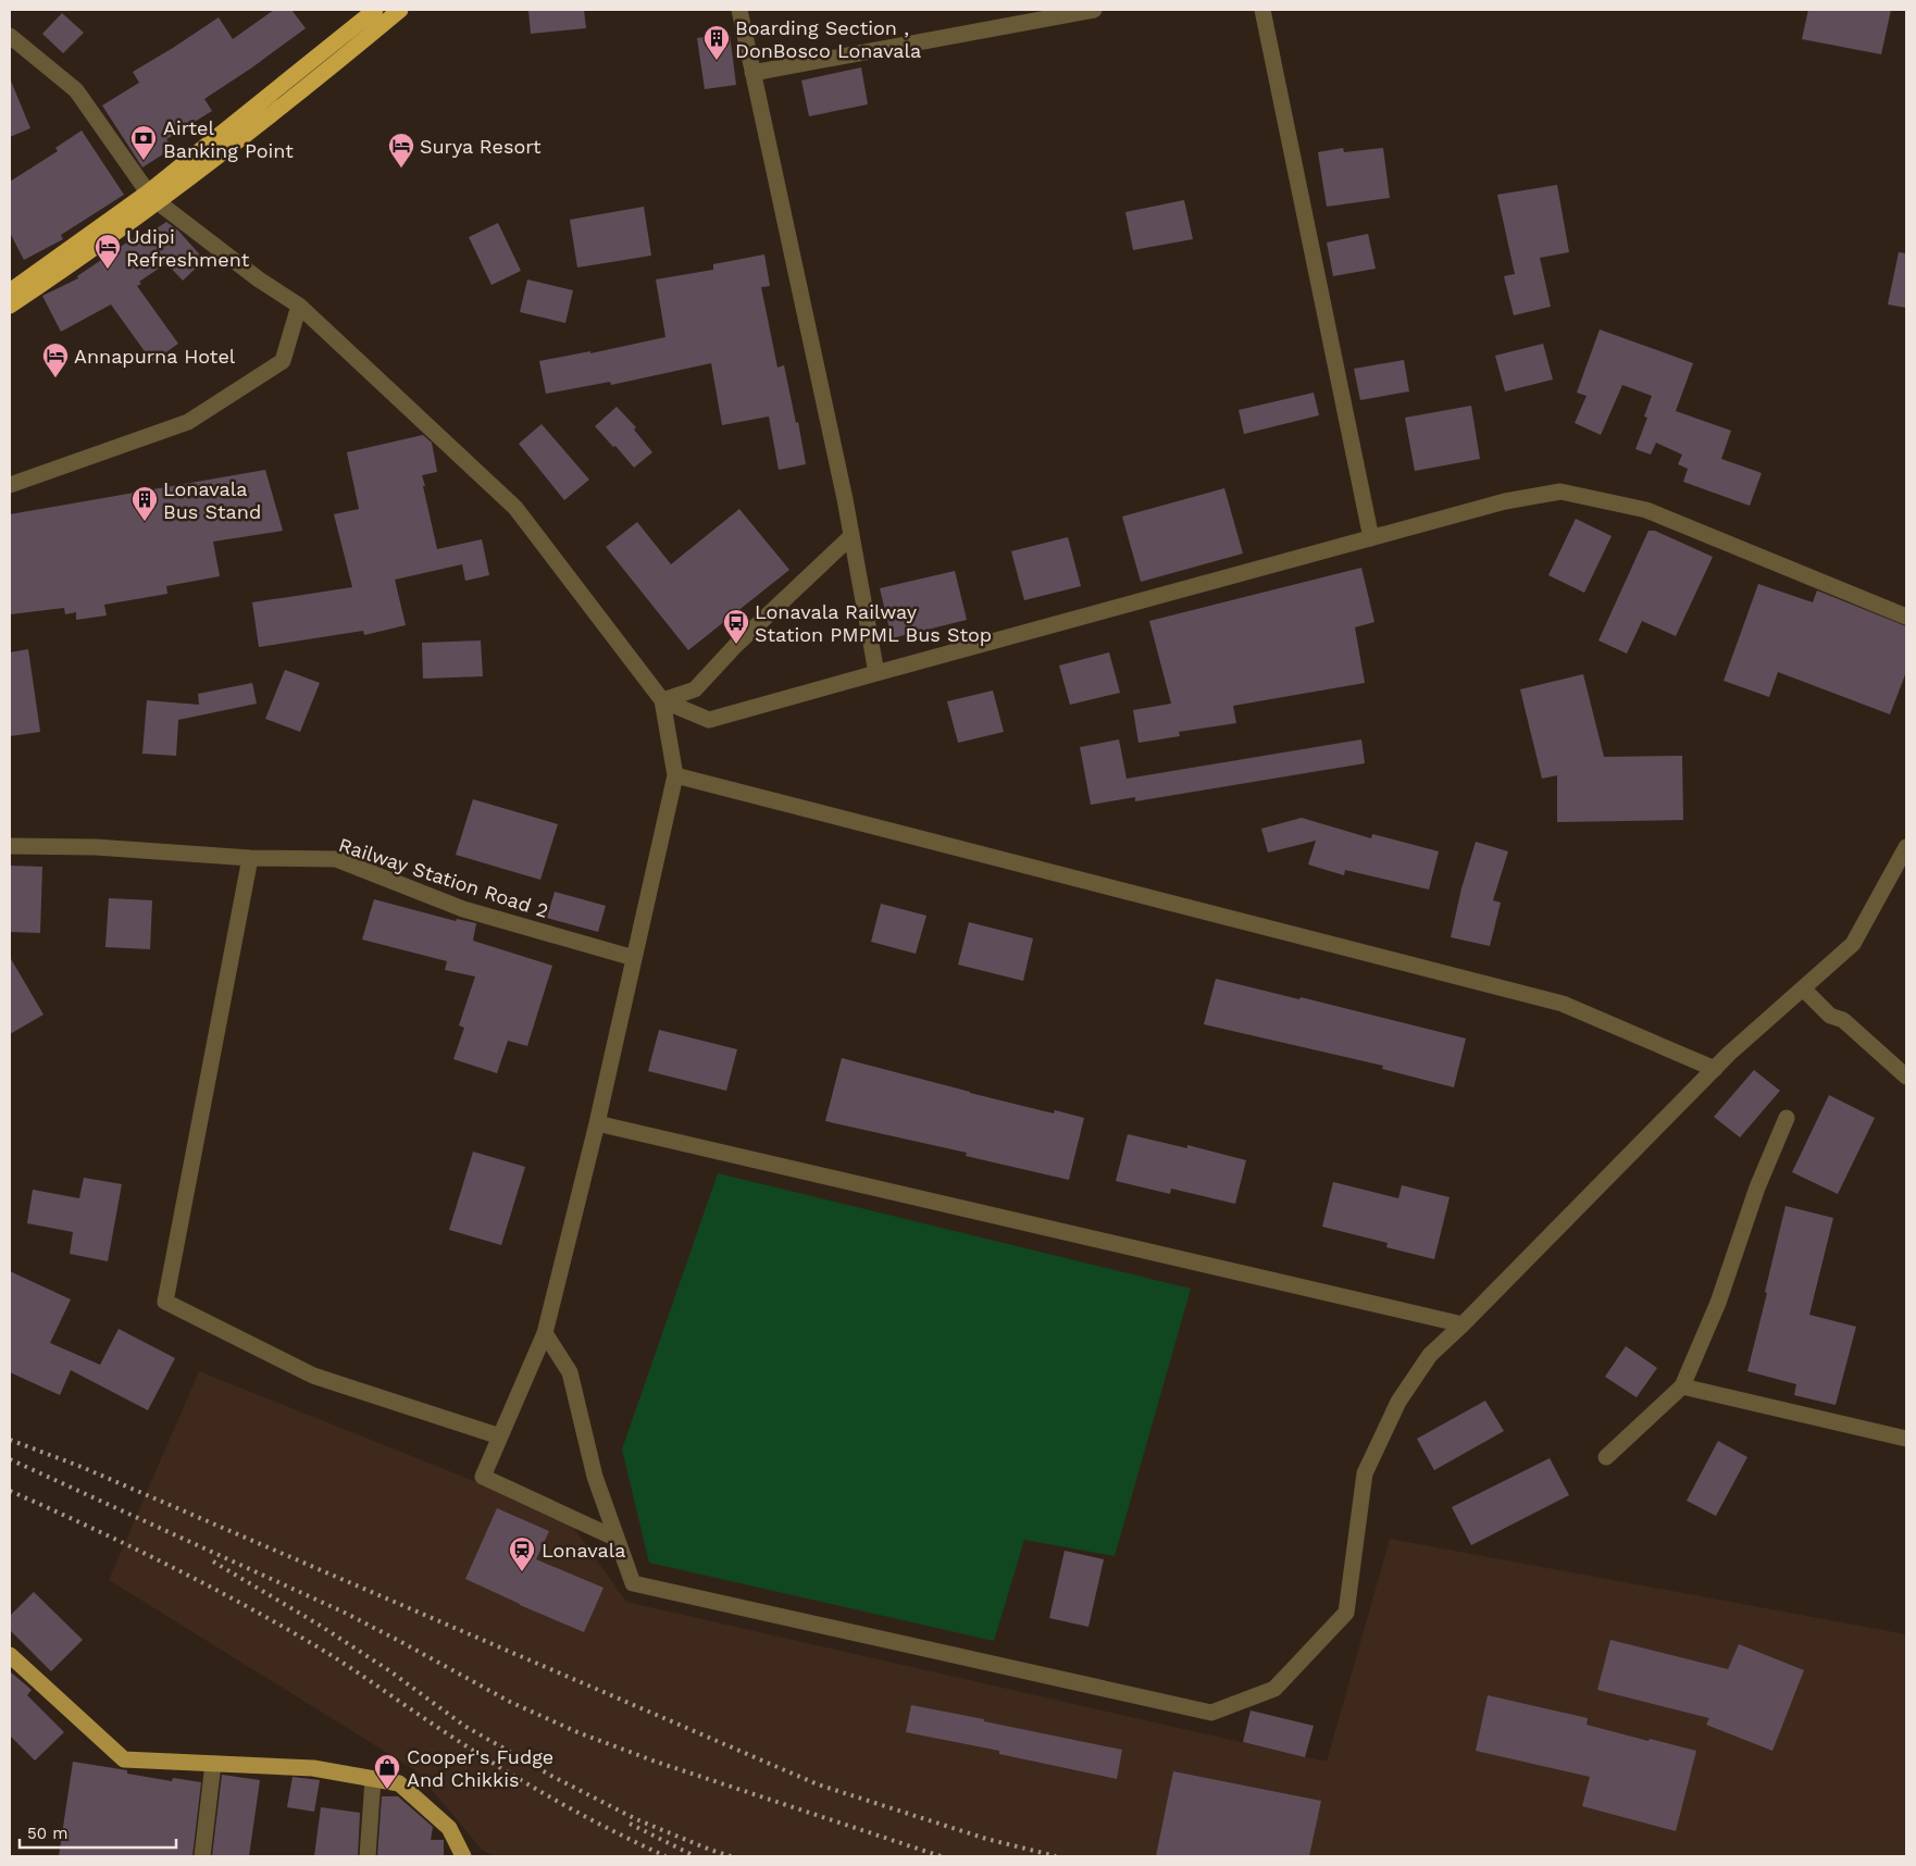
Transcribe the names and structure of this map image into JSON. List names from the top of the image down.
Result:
{
  "streets": {
    "street": ["Railway Station Road 2"]
  },
  "places": {
    "building": ["Boarding Section , DonBosco Lonavala", "Lonavala Bus Stand"],
    "bank": ["Airtel Banking Point"],
    "hotel": ["Surya Resort", "Udipi Refreshment", "Annapurna Hotel"],
    "bus stop": ["Lonavala Railway Station PMPML Bus Stop"],
    "station": ["Lonavala"],
    "shop": ["Cooper's Fudge And Chikkis"]
  },
  "scale_bar": "50 m"
}
